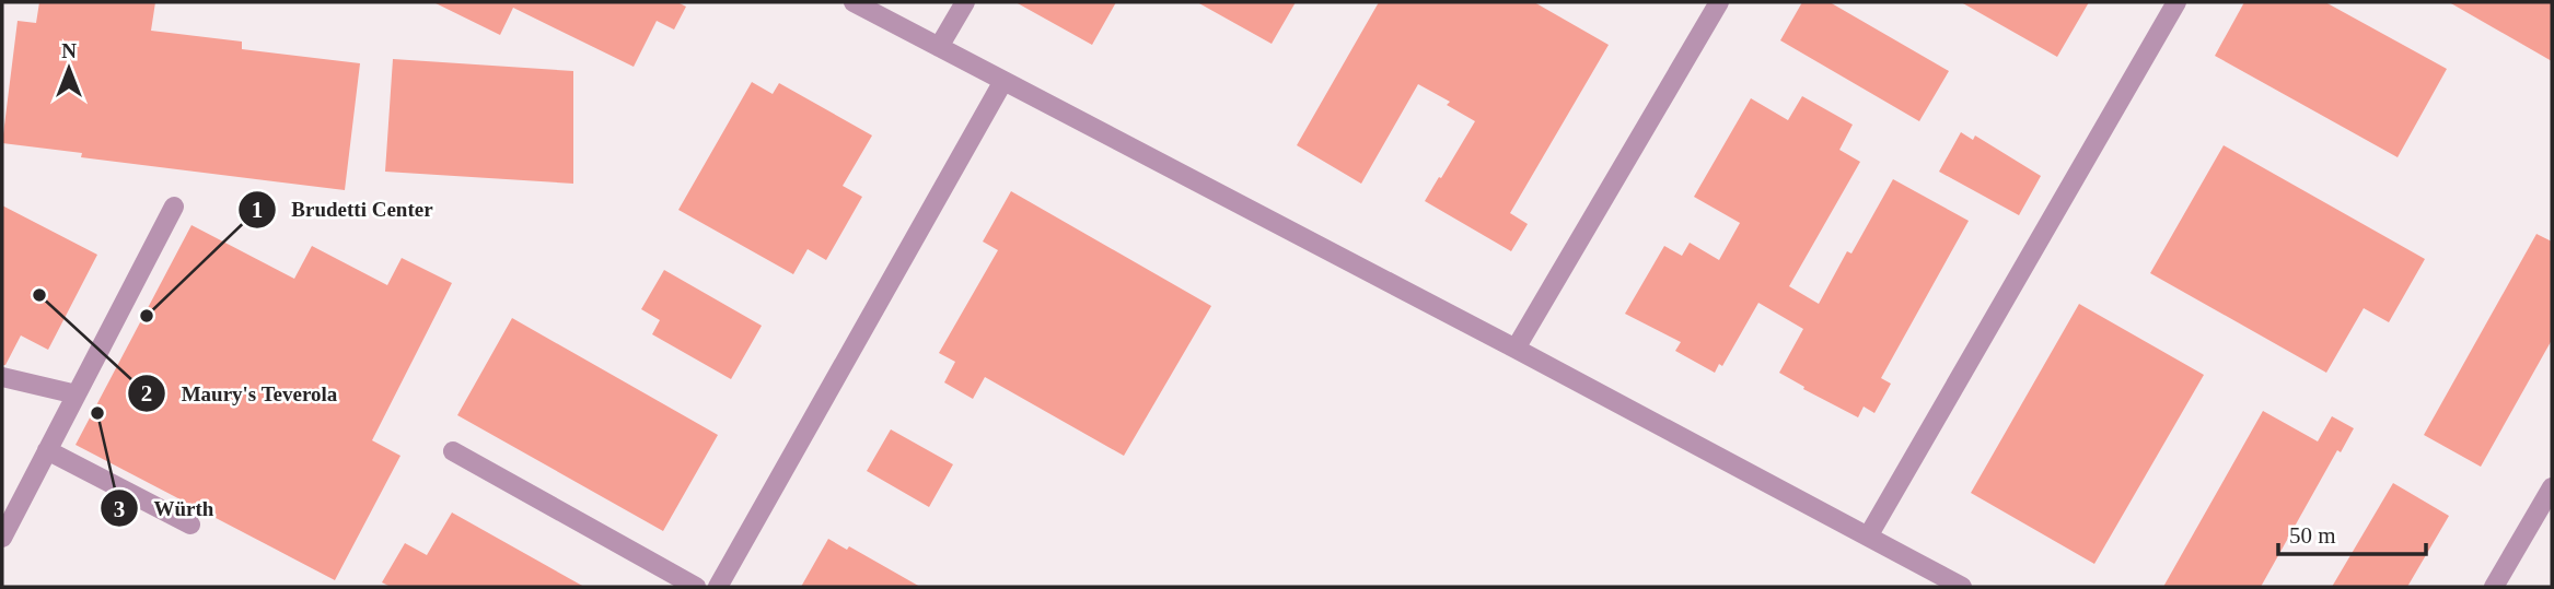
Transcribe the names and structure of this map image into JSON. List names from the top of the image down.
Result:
{
  "places": ["Maury's Teverola", "Brudetti Center", "Würth"],
  "scale_bar": "50 m",
  "north": "top"
}
